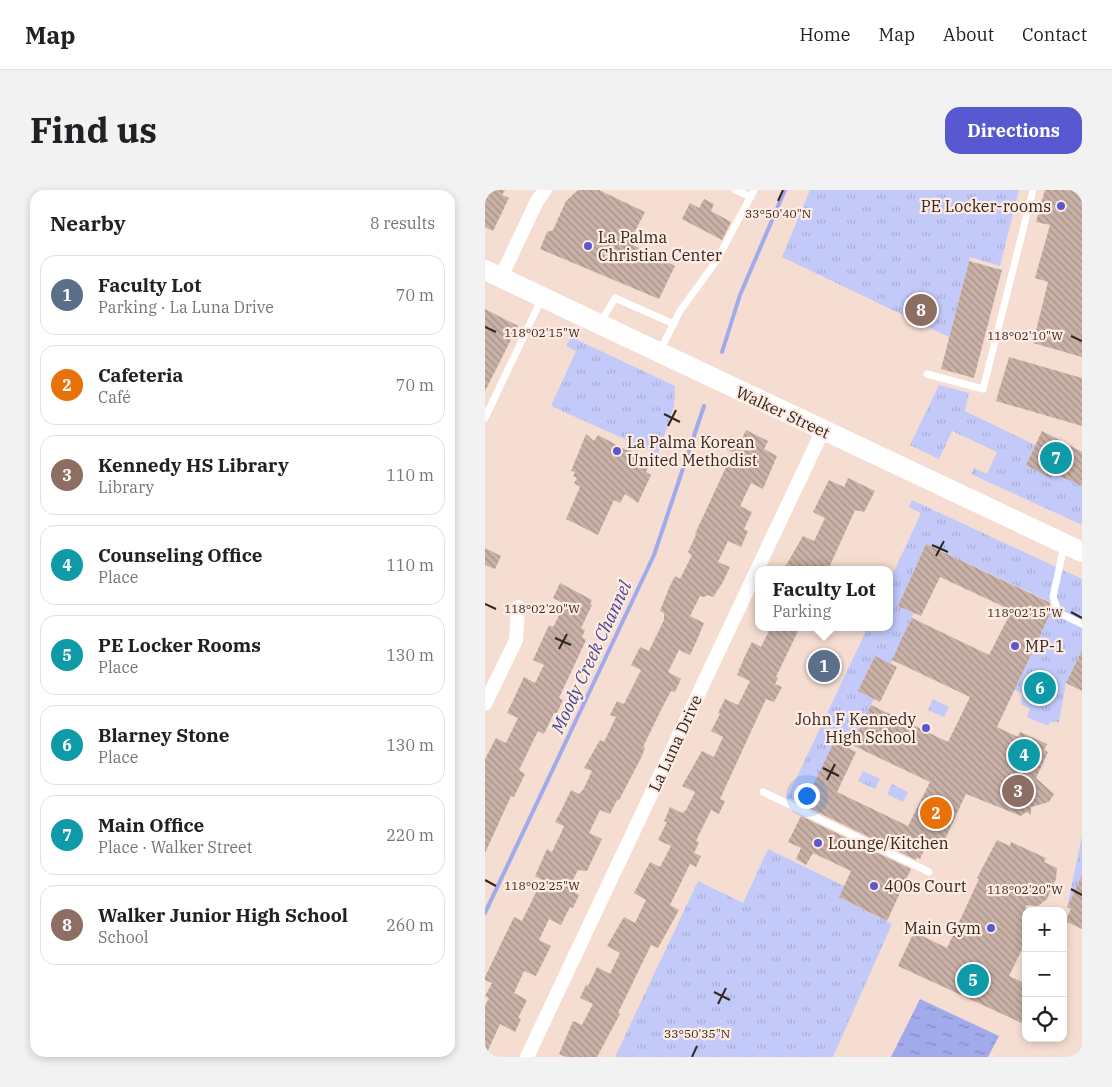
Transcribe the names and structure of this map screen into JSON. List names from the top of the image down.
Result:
{
  "streets": {
    "main road": ["Walker Street"],
    "street": ["La Luna Drive"]
  },
  "crossings": [
    ["Walker Street", "La Luna Drive"]
  ],
  "water": ["Moody Creek Channel"],
  "places": [
    "PE Locker-rooms",
    "La Palma Christian Center",
    "La Palma Korean United Methodist",
    "MP-1",
    "John F Kennedy High School",
    "Lounge/Kitchen",
    "400s Court",
    "Main Gym"
  ],
  "page": {
    "header": "Map",
    "nav": [
      "Home",
      "Map",
      "About",
      "Contact"
    ],
    "title": "Find us",
    "buttons": "Directions",
    "heading": ["Nearby", "8 results"],
    "list": [
      {
        "mark": "1",
        "name": "Faculty Lot",
        "note": "Parking · La Luna Drive",
        "value": "70 m"
      },
      {
        "mark": "2",
        "name": "Cafeteria",
        "note": "Café",
        "value": "70 m"
      },
      {
        "mark": "3",
        "name": "Kennedy HS Library",
        "note": "Library",
        "value": "110 m"
      },
      {
        "mark": "4",
        "name": "Counseling Office",
        "note": "Place",
        "value": "110 m"
      },
      {
        "mark": "5",
        "name": "PE Locker Rooms",
        "note": "Place",
        "value": "130 m"
      },
      {
        "mark": "6",
        "name": "Blarney Stone",
        "note": "Place",
        "value": "130 m"
      },
      {
        "mark": "7",
        "name": "Main Office",
        "note": "Place · Walker Street",
        "value": "220 m"
      },
      {
        "mark": "8",
        "name": "Walker Junior High School",
        "note": "School",
        "value": "260 m"
      }
    ],
    "pins": [
      "8",
      "7",
      "1",
      "6",
      "4",
      "3",
      "2",
      "5"
    ],
    "popup": ["Faculty Lot", "Parking"],
    "map_buttons": ["+", "−"]
  },
  "coordinates": [
    "33°50'40\"N",
    "118°02'15\"W",
    "118°02'10\"W",
    "118°02'20\"W",
    "118°02'25\"W",
    "33°50'35\"N"
  ]
}
